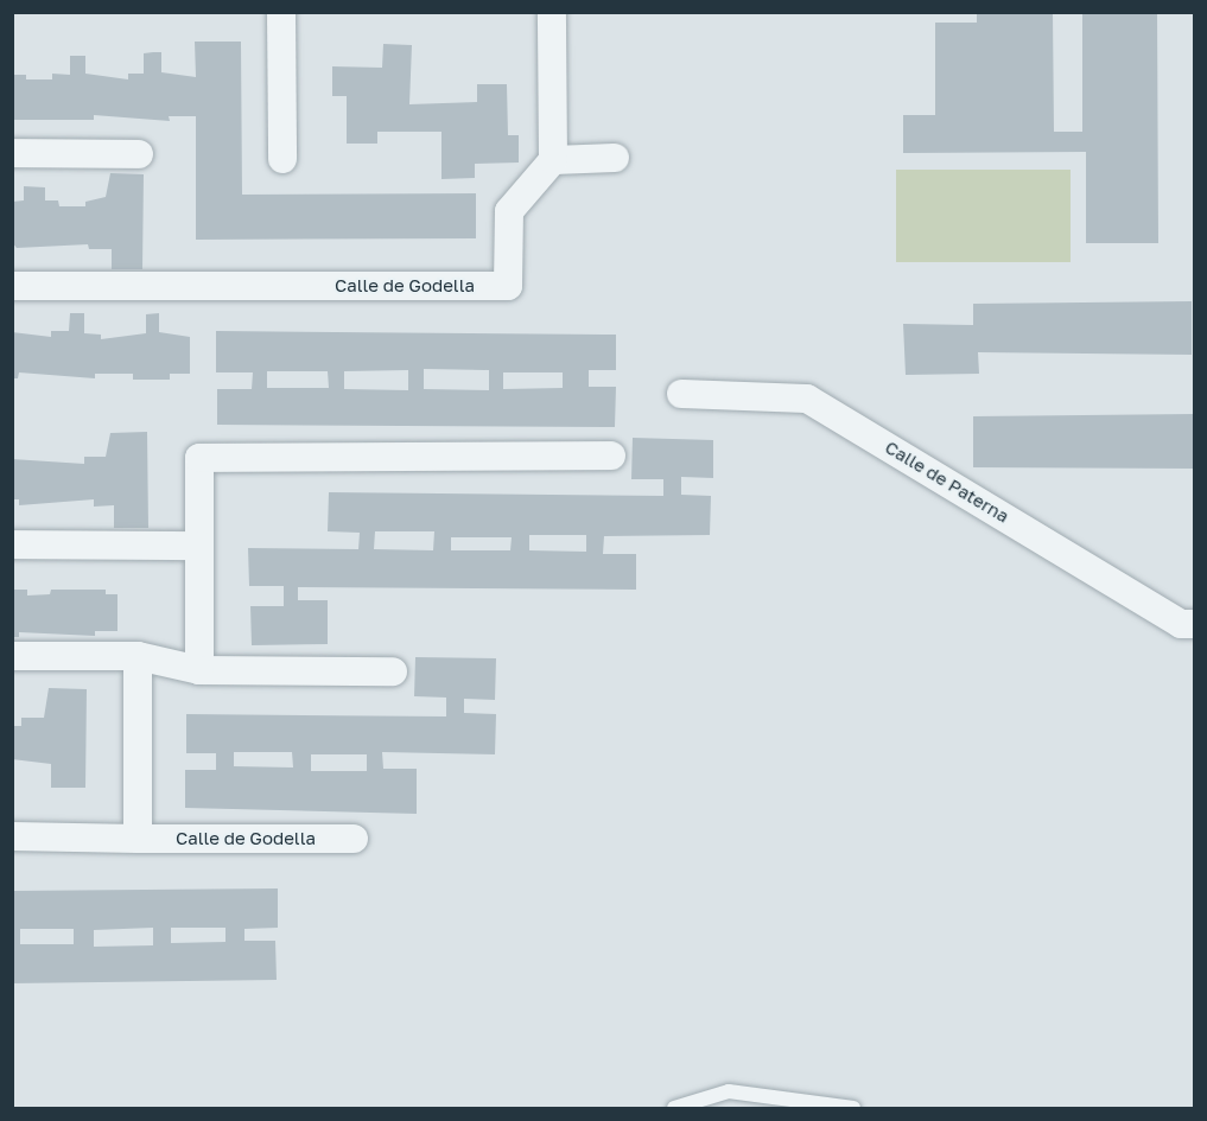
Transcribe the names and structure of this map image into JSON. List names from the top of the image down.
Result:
{
  "streets": {
    "street": ["Calle de Godella", "Calle de Paterna"]
  }
}
